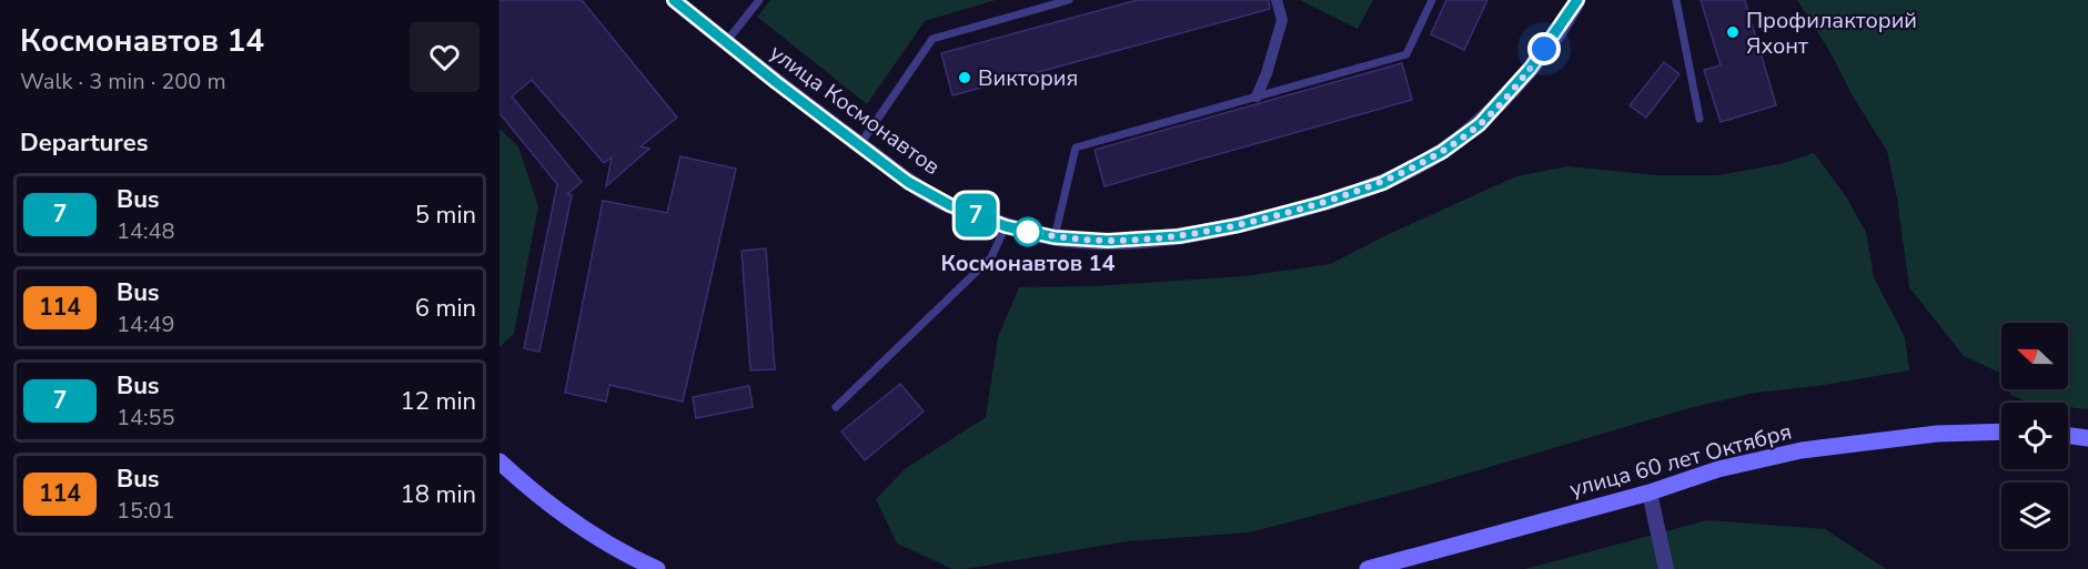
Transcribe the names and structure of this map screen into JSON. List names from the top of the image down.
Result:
{
  "streets": {
    "main road": ["улица 60 лет Октября"],
    "street": ["улица Космонавтов"]
  },
  "places": ["Профилакторий Яхонт", "Виктория", "Космонавтов 14"],
  "lines": ["bus line 7"],
  "north": "left",
  "page": {
    "heading": [
      ["Космонавтов 14", "Walk · 3 min · 200 m"],
      "Departures"
    ],
    "on_map": "7",
    "list": [
      {
        "mark": "7",
        "name": "Bus",
        "note": "14:48",
        "value": "5 min"
      },
      {
        "mark": "114",
        "name": "Bus",
        "note": "14:49",
        "value": "6 min"
      },
      {
        "mark": "7",
        "name": "Bus",
        "note": "14:55",
        "value": "12 min"
      },
      {
        "mark": "114",
        "name": "Bus",
        "note": "15:01",
        "value": "18 min"
      }
    ]
  }
}
